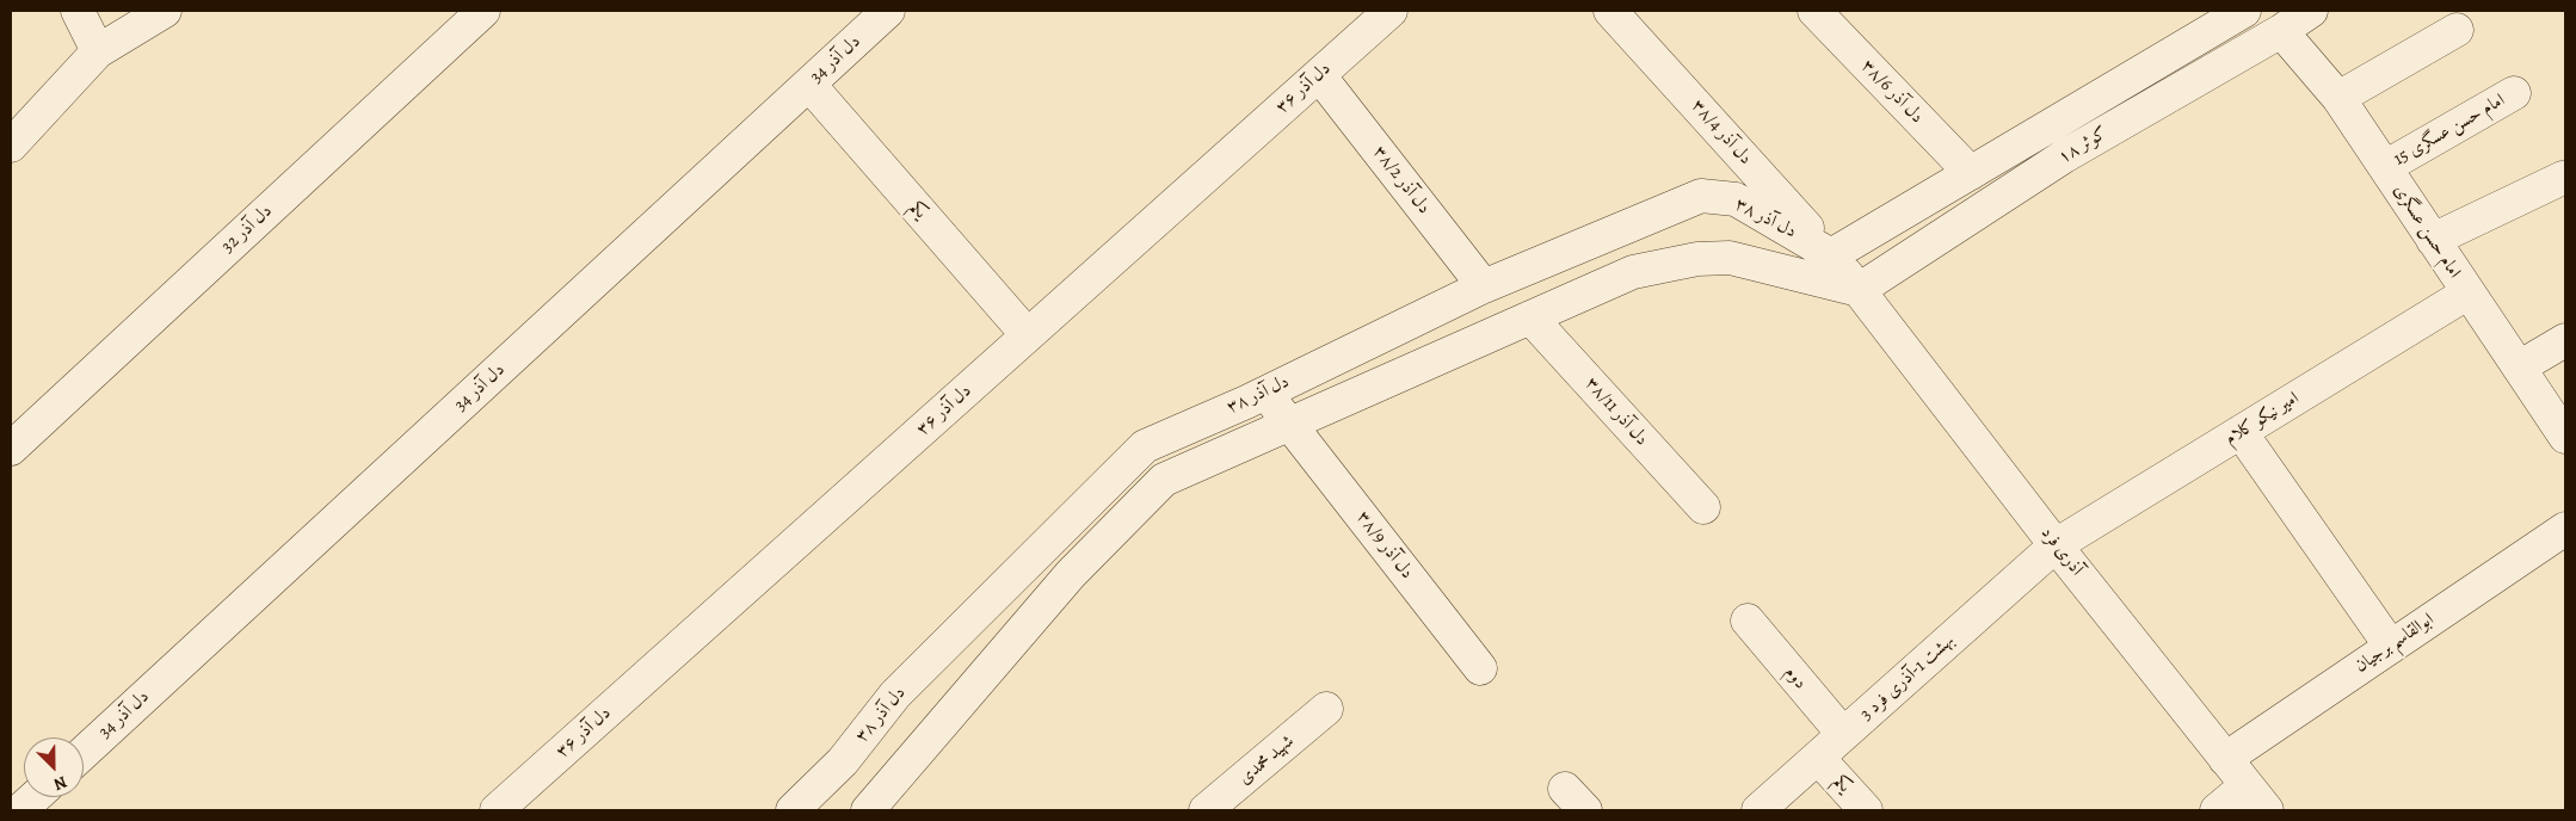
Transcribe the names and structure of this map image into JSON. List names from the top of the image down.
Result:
{
  "streets": {
    "street": [
      "دل آذر 34",
      "دل آذر ۳۶",
      "دل آذر ۳۸/6",
      "امام حسن عسگری 15",
      "دل آذر ۳۸/4",
      "کوثر ۱۸",
      "دل آذر ۳۸/2",
      "یکم",
      "دل آذر ۳۸",
      "دل آذر 32",
      "امام حسن عسگری",
      "دل آذر ۳۸/11",
      "امیر نیکو کلام",
      "دل آذر ۳۸/9",
      "آذری فرد",
      "ابوالقاسم برجیان",
      "دوم",
      "بهشت 1-آذری فرد 3",
      "شهید محمدی"
    ]
  },
  "crossings": [
    ["دل آذر 34", "یکم"],
    ["دل آذر ۳۶", "دل آذر ۳۸/2"],
    ["دل آذر ۳۶", "یکم"],
    ["دل آذر ۳۸/6", "کوثر ۱۸"],
    ["امام حسن عسگری 15", "امام حسن عسگری"],
    ["دل آذر ۳۸/4", "کوثر ۱۸"],
    ["دل آذر ۳۸/4", "دل آذر ۳۸"],
    ["دل آذر ۳۸/4", "آذری فرد"],
    ["کوثر ۱۸", "دل آذر ۳۸"],
    ["کوثر ۱۸", "امام حسن عسگری"],
    ["کوثر ۱۸", "آذری فرد"],
    ["دل آذر ۳۸/2", "دل آذر ۳۸"],
    ["یکم", "بهشت 1-آذری فرد 3"],
    ["دل آذر ۳۸", "دل آذر ۳۸/9"],
    ["امام حسن عسگری", "امیر نیکو کلام"],
    ["امیر نیکو کلام", "آذری فرد"],
    ["امیر نیکو کلام", "بهشت 1-آذری فرد 3"],
    ["آذری فرد", "ابوالقاسم برجیان"],
    ["آذری فرد", "بهشت 1-آذری فرد 3"],
    ["دوم", "بهشت 1-آذری فرد 3"]
  ],
  "north": "bottom right"
}
